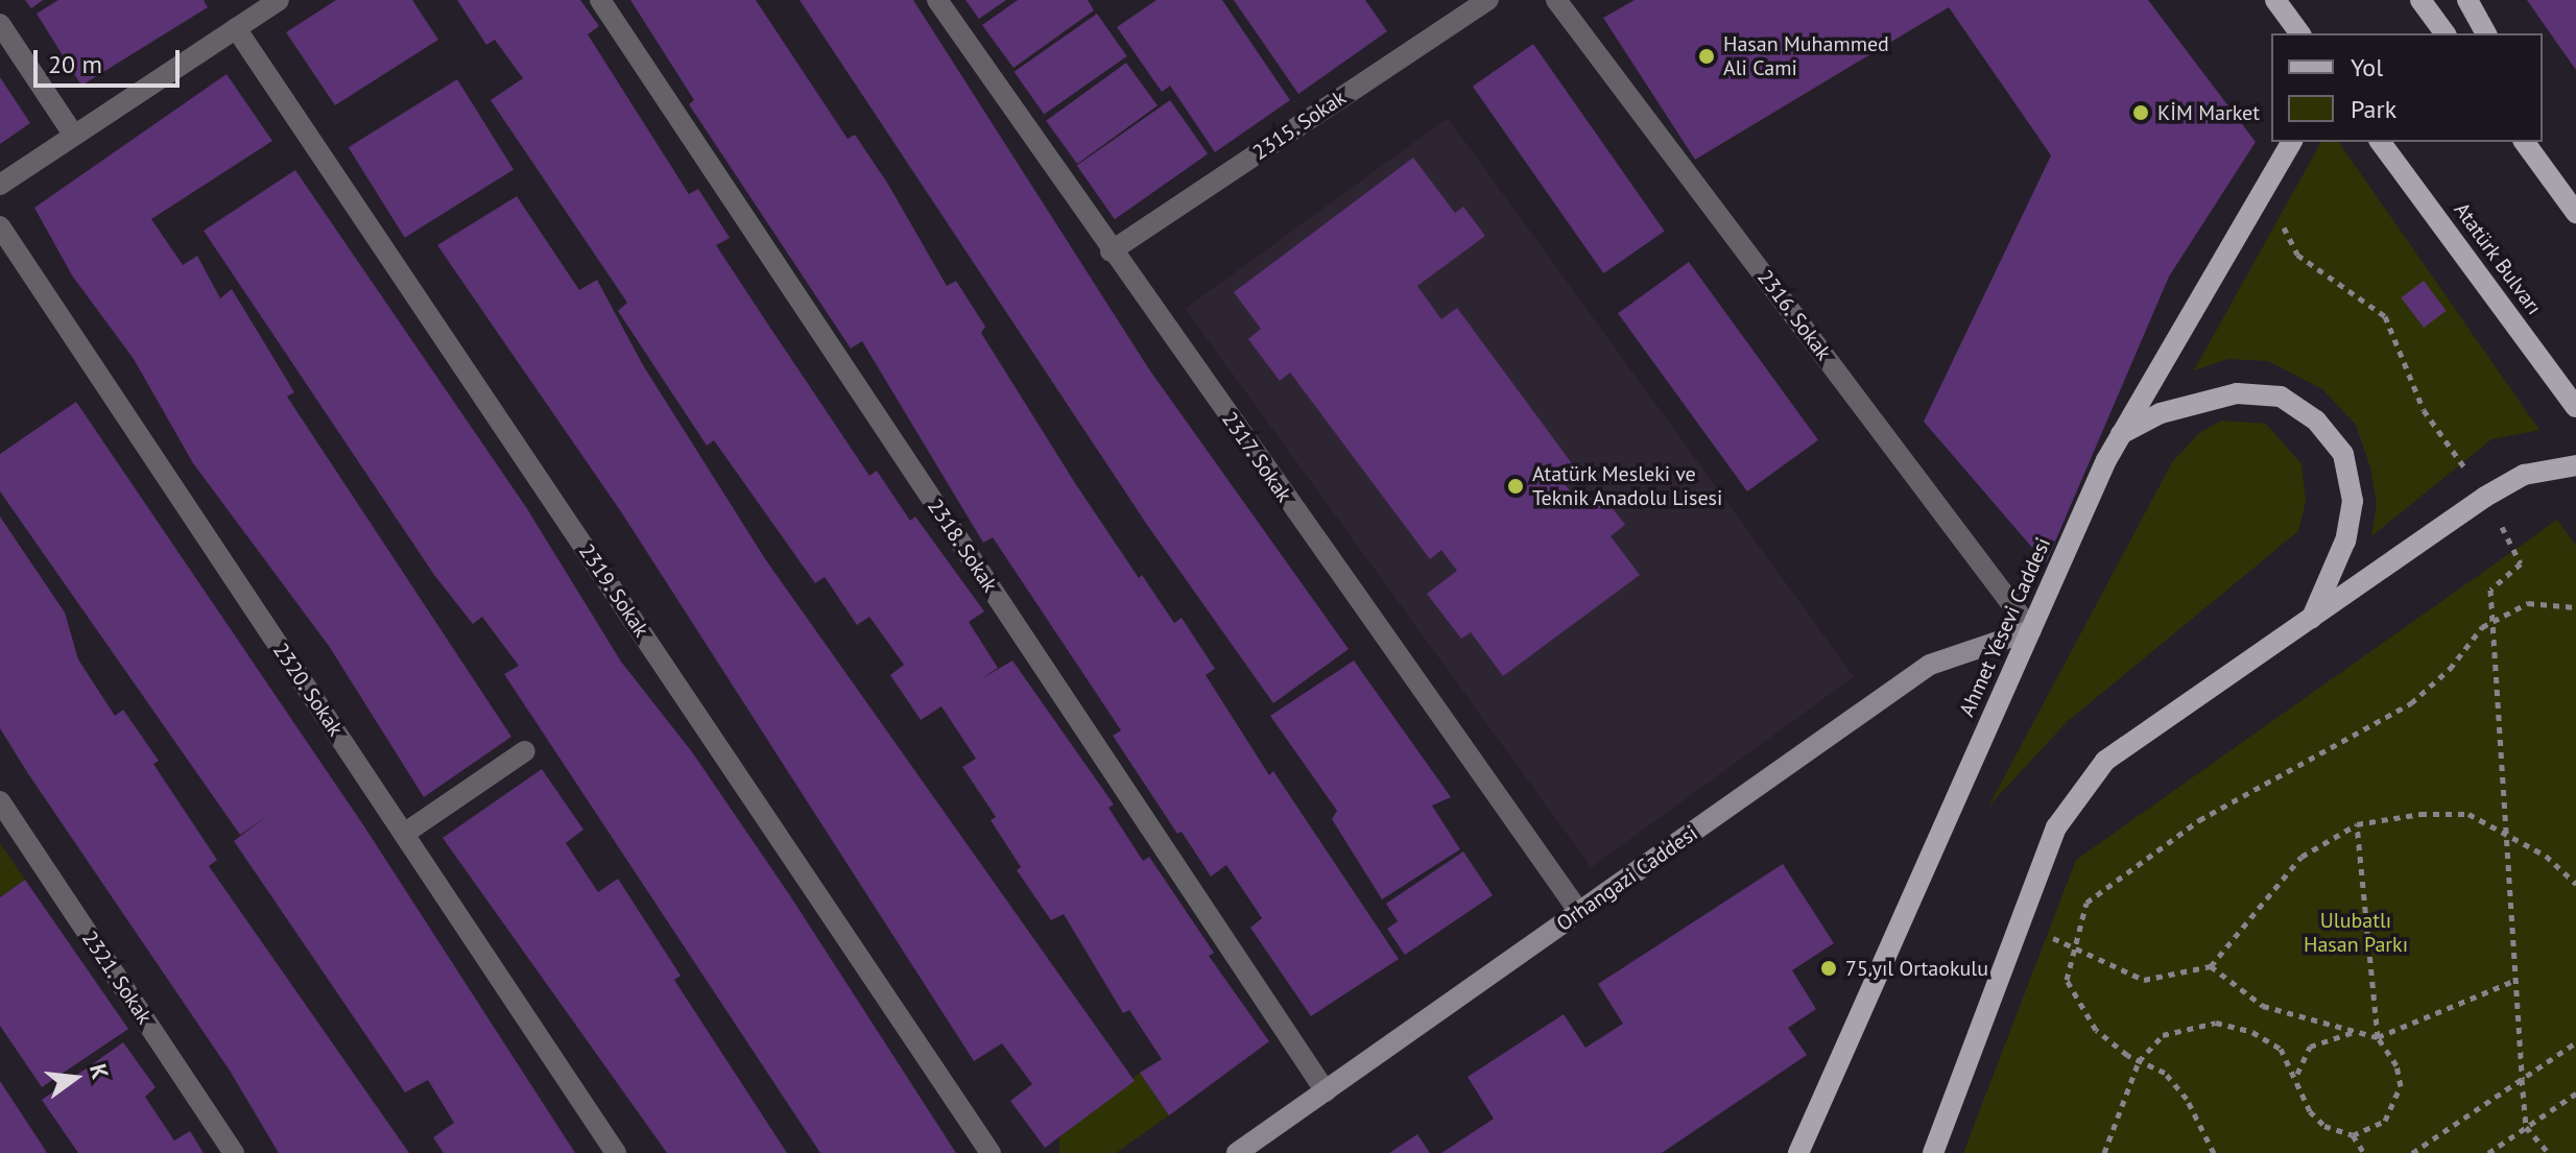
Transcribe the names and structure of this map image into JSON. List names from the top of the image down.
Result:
{
  "streets": {
    "main road": ["Atatürk Bulvarı", "Ahmet Yesevi Caddesi", "Orhangazi Caddesi"],
    "street": [
      "2315. Sokak",
      "2316. Sokak",
      "2317. Sokak",
      "2318. Sokak",
      "2319. Sokak",
      "2320. Sokak",
      "2321. Sokak"
    ]
  },
  "crossings": [
    ["2315. Sokak", "2317. Sokak"],
    ["2316. Sokak", "Ahmet Yesevi Caddesi"],
    ["2316. Sokak", "Orhangazi Caddesi"],
    ["2317. Sokak", "Orhangazi Caddesi"],
    ["2318. Sokak", "Orhangazi Caddesi"],
    ["Ahmet Yesevi Caddesi", "Orhangazi Caddesi"]
  ],
  "parks": ["Ulubatlı Hasan Parkı"],
  "places": [
    "Hasan Muhammed Ali Cami",
    "KİM Market",
    "Atatürk Mesleki ve Teknik Anadolu Lisesi",
    "75.yıl Ortaokulu"
  ],
  "legend": ["Yol", "Park"],
  "scale_bar": "20 m",
  "north": "right"
}
